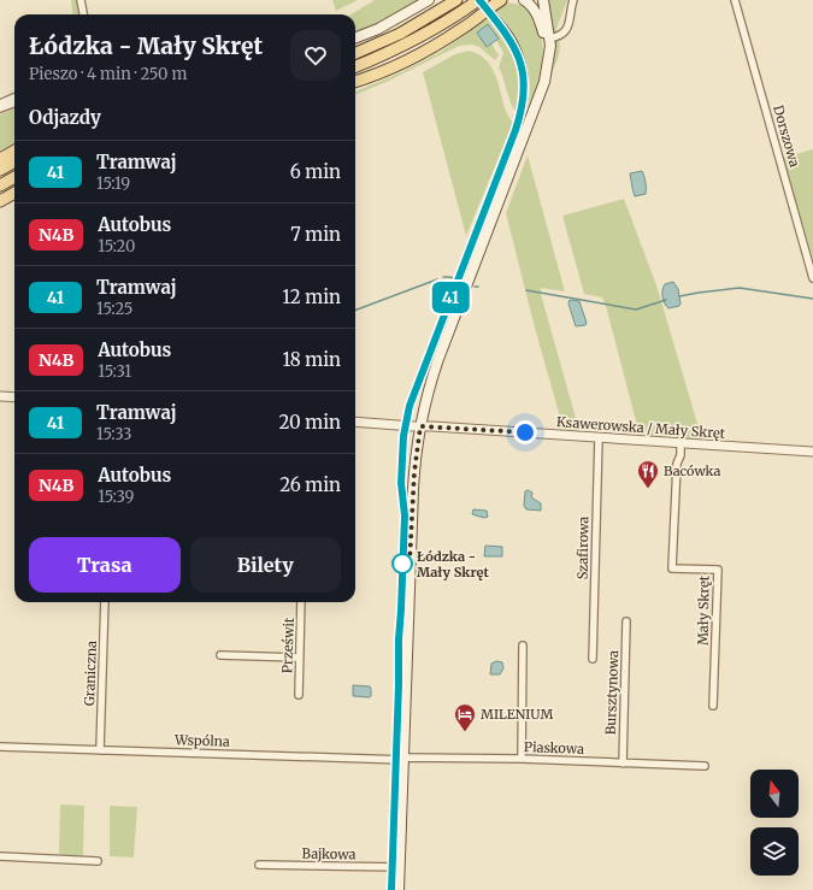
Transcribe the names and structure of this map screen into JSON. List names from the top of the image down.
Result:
{
  "streets": {
    "street": [
      "Dorszowa",
      "Ksawerowska / Mały Skręt",
      "Szafirowa",
      "Mały Skręt",
      "Prześwit",
      "Graniczna",
      "Bursztynowa",
      "Wspólna",
      "Piaskowa",
      "Bajkowa"
    ]
  },
  "crossings": [
    ["Ksawerowska / Mały Skręt", "Szafirowa"],
    ["Ksawerowska / Mały Skręt", "Mały Skręt"],
    ["Graniczna", "Wspólna"],
    ["Bursztynowa", "Piaskowa"],
    ["Wspólna", "Piaskowa"]
  ],
  "places": {
    "restaurant": ["Bacówka"],
    "other": ["Łódzka - Mały Skręt"],
    "hotel": ["MILENIUM"]
  },
  "lines": ["tram line 41"],
  "north": "top",
  "page": {
    "on_map": "41",
    "heading": [
      ["Łódzka - Mały Skręt", "Pieszo · 4 min · 250 m"],
      "Odjazdy"
    ],
    "list": [
      {
        "mark": "41",
        "name": "Tramwaj",
        "note": "15:19",
        "value": "6 min"
      },
      {
        "mark": "N4B",
        "name": "Autobus",
        "note": "15:20",
        "value": "7 min"
      },
      {
        "mark": "41",
        "name": "Tramwaj",
        "note": "15:25",
        "value": "12 min"
      },
      {
        "mark": "N4B",
        "name": "Autobus",
        "note": "15:31",
        "value": "18 min"
      },
      {
        "mark": "41",
        "name": "Tramwaj",
        "note": "15:33",
        "value": "20 min"
      },
      {
        "mark": "N4B",
        "name": "Autobus",
        "note": "15:39",
        "value": "26 min"
      }
    ],
    "buttons": ["Trasa", "Bilety"]
  }
}
